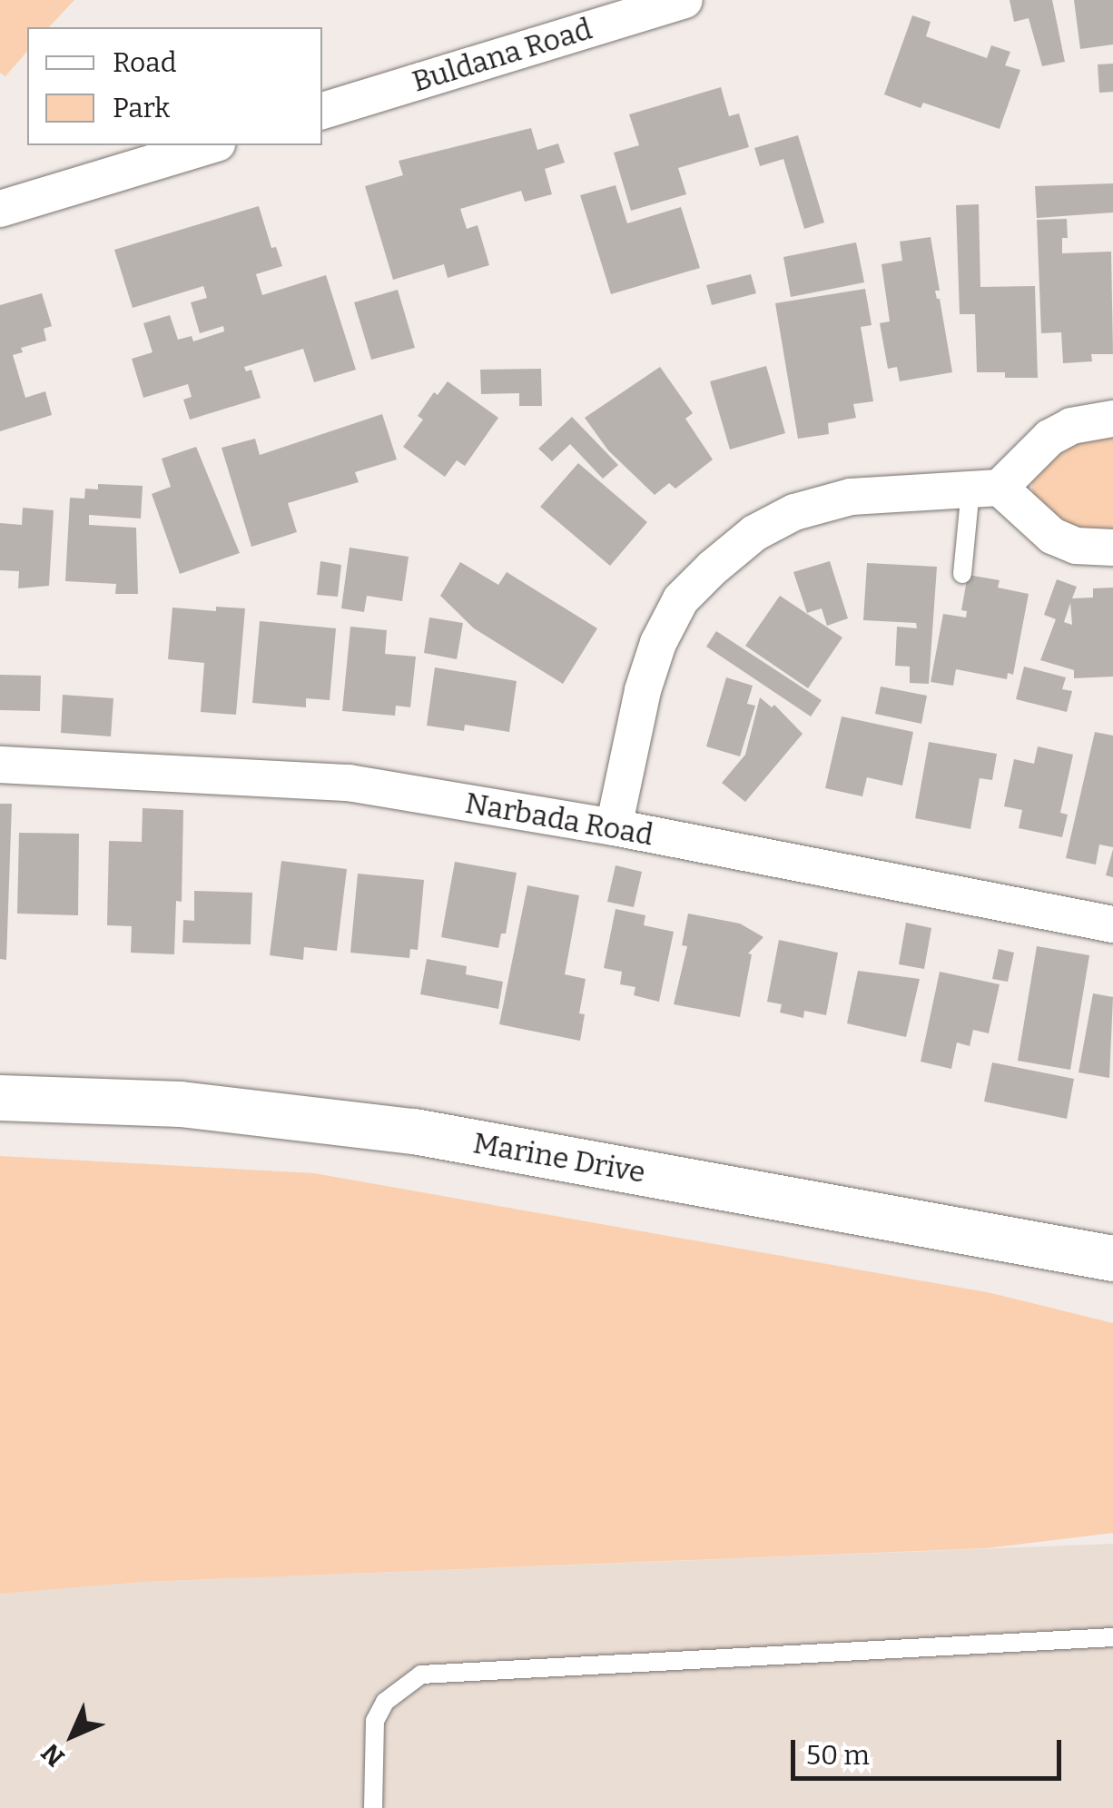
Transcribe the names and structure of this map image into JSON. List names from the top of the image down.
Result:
{
  "streets": {
    "street": ["Buldana Road", "Narbada Road", "Marine Drive"]
  },
  "legend": ["Road", "Park"],
  "scale_bar": "50 m",
  "north": "bottom left"
}
